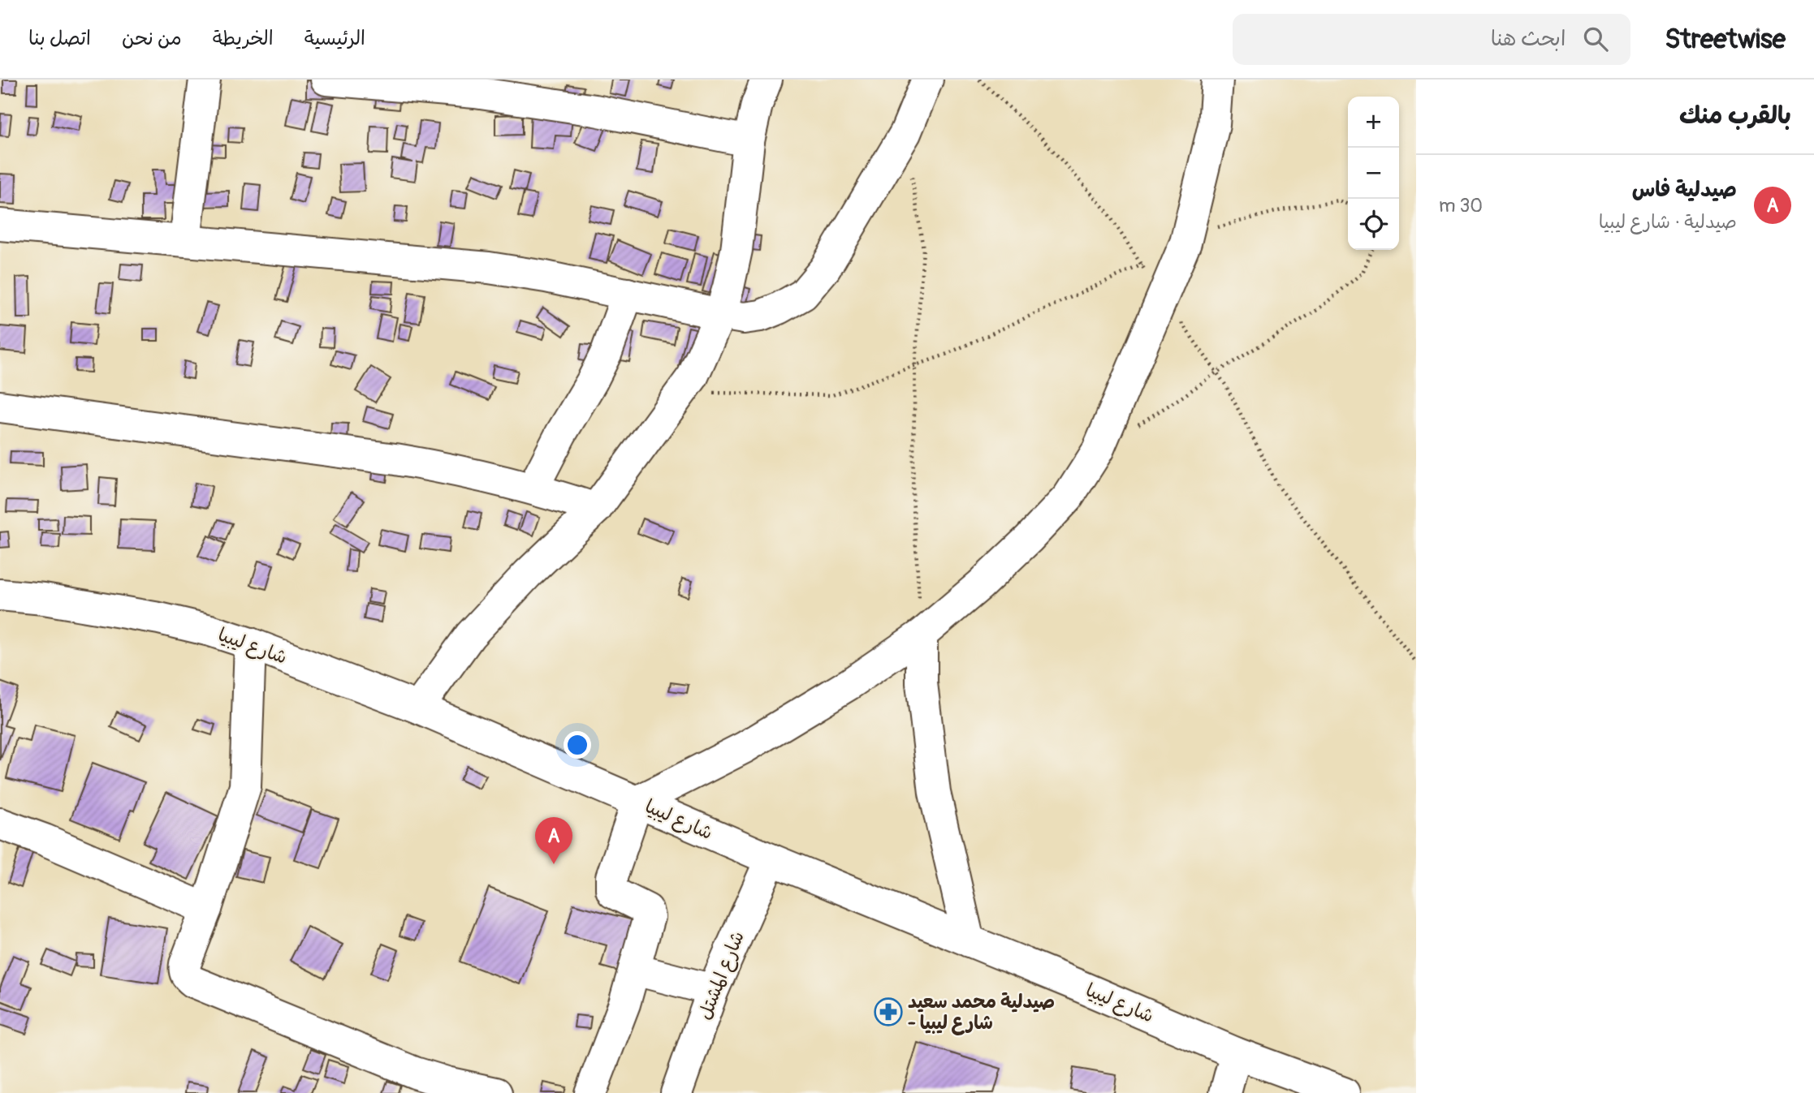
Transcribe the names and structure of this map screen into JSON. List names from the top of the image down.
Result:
{
  "streets": {
    "main road": ["شارع ليبيا", "شارع المشتل"]
  },
  "crossings": [
    ["شارع ليبيا", "شارع المشتل"]
  ],
  "places": {
    "pharmacy": ["صيدلية محمد سعيد - شارع ليبيا"]
  },
  "page": {
    "header": "Streetwise",
    "search": "ابحث هنا",
    "nav": [
      "الرئيسية",
      "الخريطة",
      "من نحن",
      "اتصل بنا"
    ],
    "heading": "بالقرب منك",
    "map_buttons": ["+", "−"],
    "list": [
      {
        "mark": "A",
        "name": "صيدلية فاس",
        "note": "صيدلية · شارع ليبيا",
        "value": "30 m"
      }
    ],
    "pins": "A"
  }
}
